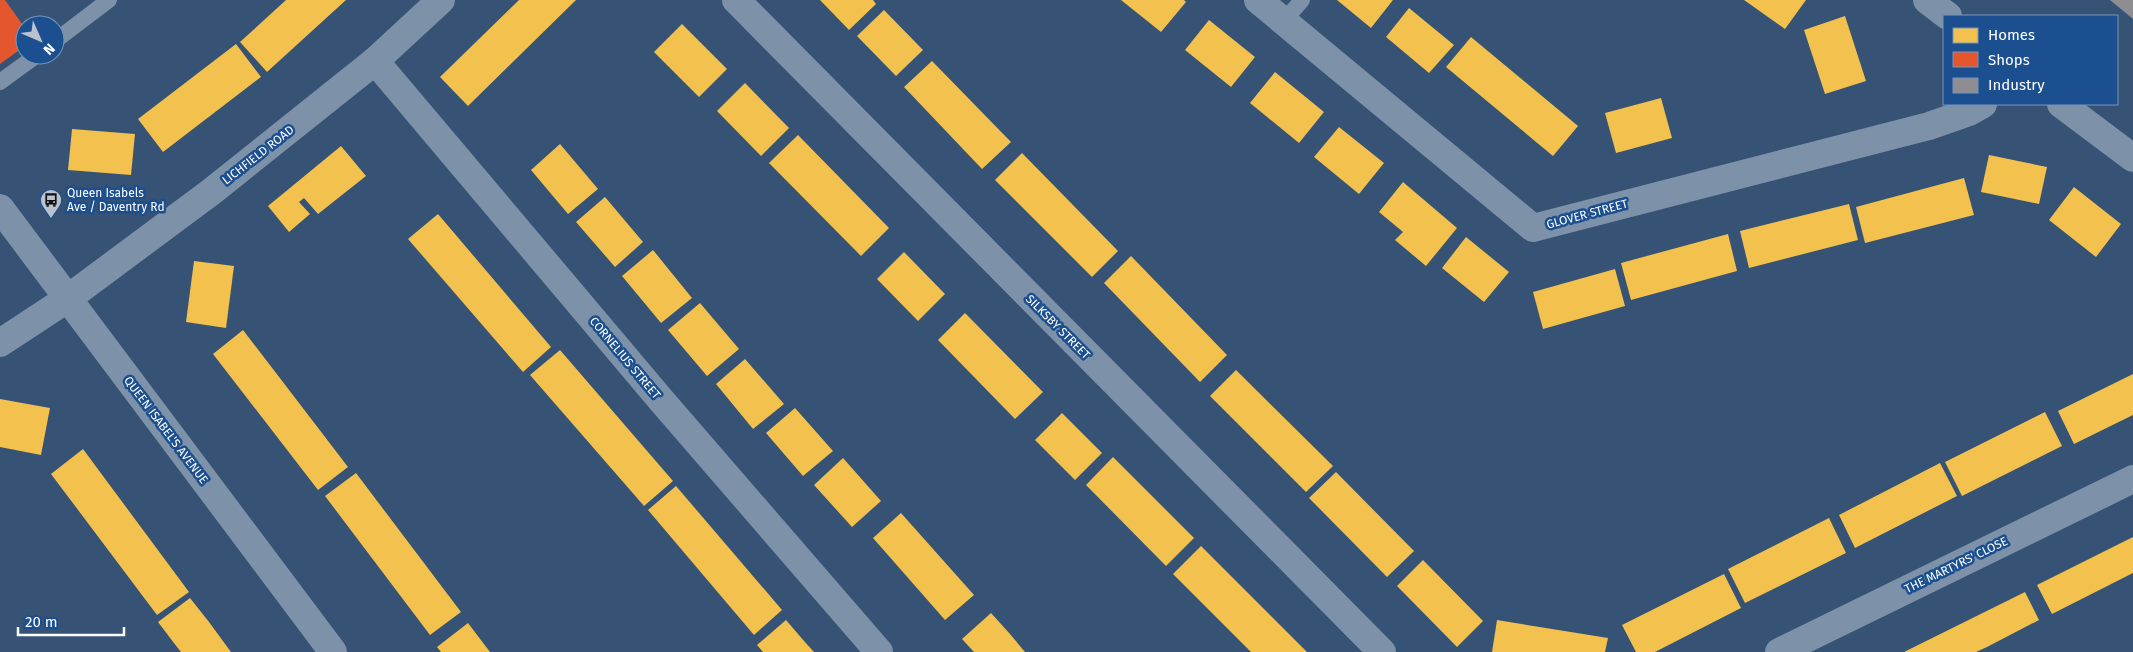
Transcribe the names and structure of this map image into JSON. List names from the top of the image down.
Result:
{
  "streets": {
    "street": [
      "LICHFIELD ROAD",
      "GLOVER STREET",
      "SILKSBY STREET",
      "CORNELIUS STREET",
      "QUEEN ISABEL'S AVENUE",
      "THE MARTYRS' CLOSE"
    ]
  },
  "crossings": [
    ["LICHFIELD ROAD", "CORNELIUS STREET"],
    ["LICHFIELD ROAD", "QUEEN ISABEL'S AVENUE"]
  ],
  "places": {
    "bus stop": ["Queen Isabels Ave / Daventry Rd"]
  },
  "legend": ["Homes", "Shops", "Industry"],
  "scale_bar": "20 m",
  "north": "bottom right"
}
